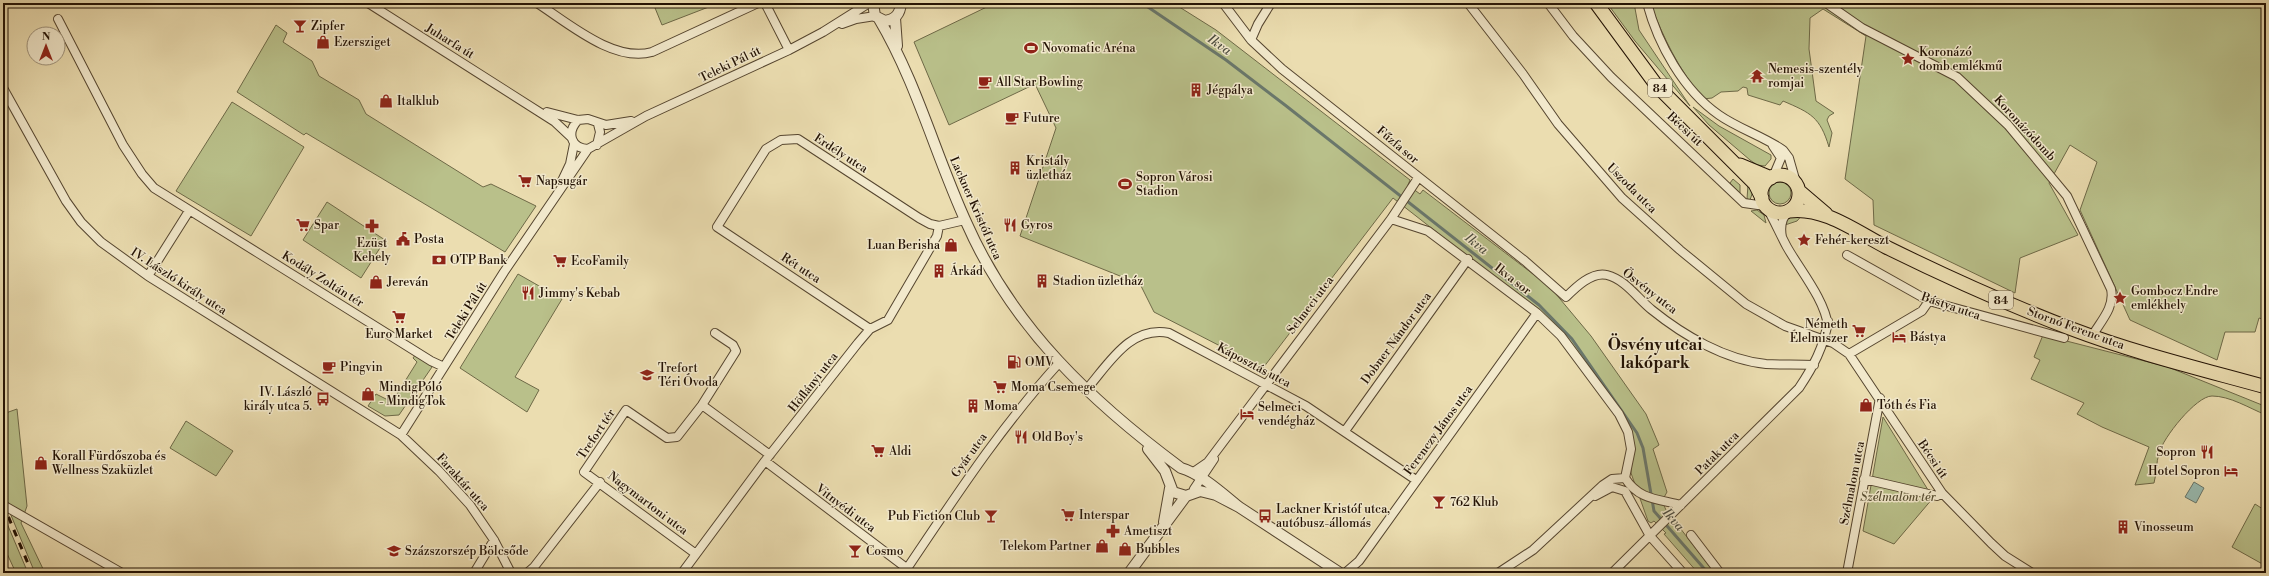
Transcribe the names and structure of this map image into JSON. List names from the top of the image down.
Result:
{
  "streets": {
    "main road": ["84", "Stornó Ferenc utca"],
    "street": [
      "Juharfa út",
      "Teleki Pál út",
      "Koronázódomb",
      "Bécsi út",
      "Fűzfa sor",
      "Erdély utca",
      "Uszoda utca",
      "Lackner Kristóf utca",
      "Rét utca",
      "Kodály Zoltán tér",
      "Ikva sor",
      "IV. László király utca",
      "Ösvény utca",
      "Selmeci utca",
      "Bástya utca",
      "Dobner Nándor utca",
      "Káposztás utca",
      "Höflányi utca",
      "Ferenczy János utca",
      "Trefort tér",
      "Patak utca",
      "Gyár utca",
      "Faraktár utca",
      "Szélmalom utca",
      "Nagymartoni utca",
      "Vitnyédi utca"
    ]
  },
  "crossings": [
    ["Juharfa út", "Teleki Pál út"],
    ["Teleki Pál út", "Kodály Zoltán tér"],
    ["Teleki Pál út", "IV. László király utca"],
    ["Teleki Pál út", "Faraktár utca"],
    ["84", "Bécsi út"],
    ["84", "Stornó Ferenc utca"],
    ["Koronázódomb", "Stornó Ferenc utca"],
    ["Bécsi út", "Uszoda utca"],
    ["Bécsi út", "Stornó Ferenc utca"],
    ["Bécsi út", "Patak utca"],
    ["Bécsi út", "Szélmalom utca"],
    ["Fűzfa sor", "Ösvény utca"],
    ["Fűzfa sor", "Selmeci utca"],
    ["Erdély utca", "Rét utca"],
    ["Erdély utca", "Höflányi utca"],
    ["Uszoda utca", "Patak utca"],
    ["Lackner Kristóf utca", "Selmeci utca"],
    ["Lackner Kristóf utca", "Káposztás utca"],
    ["Lackner Kristóf utca", "Gyár utca"],
    ["Rét utca", "Höflányi utca"],
    ["Ikva sor", "Selmeci utca"],
    ["Ikva sor", "Dobner Nándor utca"],
    ["Ikva sor", "Ferenczy János utca"],
    ["IV. László király utca", "Faraktár utca"],
    ["Ösvény utca", "Patak utca"],
    ["Selmeci utca", "Káposztás utca"],
    ["Dobner Nándor utca", "Káposztás utca"],
    ["Káposztás utca", "Ferenczy János utca"],
    ["Höflányi utca", "Nagymartoni utca"],
    ["Höflányi utca", "Vitnyédi utca"],
    ["Trefort tér", "Nagymartoni utca"],
    ["Trefort tér", "Vitnyédi utca"],
    ["Gyár utca", "Vitnyédi utca"]
  ],
  "districts": ["Ösvény utcai lakópark"],
  "water": ["Ikva"],
  "parks": ["Szélmalom tér"],
  "places": {
    "bar": [
      "Zipfer",
      "762 Klub",
      "Pub Fiction Club",
      "Cosmo"
    ],
    "shop": [
      "Ezersziget",
      "Italklub",
      "Luan Berisha",
      "Jereván",
      "MindigPóló - MindigTok",
      "Tóth és Fia",
      "Korall Fürdőszoba és Wellness Szaküzlet",
      "Telekom Partner",
      "Bubbles"
    ],
    "sports": ["Novomatic Aréna", "Sopron Városi Stadion"],
    "place": ["Koronázó domb emlékmű", "Fehér-kereszt", "Gombocz Endre emlékhely"],
    "temple": ["Nemesis-szentély romjai"],
    "cafe": ["All Star Bowling", "Future", "Pingvin"],
    "building": [
      "Jégpálya",
      "Kristály üzletház",
      "Árkád",
      "Stadion üzletház",
      "Moma",
      "Vinosseum"
    ],
    "supermarket": [
      "Napsugár",
      "Spar",
      "EcoFamily",
      "Euro Market",
      "Németh Élelmiszer",
      "Moma Csemege",
      "Aldi",
      "Interspar"
    ],
    "restaurant": [
      "Gyros",
      "Jimmy's Kebab",
      "Old Boy's",
      "Sopron"
    ],
    "pharmacy": ["Ezüst Kehely", "Ametiszt"],
    "public building": ["Posta"],
    "bank": ["OTP Bank"],
    "hotel": ["Bástya", "Selmeci vendégház", "Hotel Sopron"],
    "fuel station": ["OMV"],
    "school or university": ["Trefort Téri Óvoda", "Százszorszép Bölcsőde"],
    "bus stop": ["IV. László király utca 5.", "Lackner Kristóf utca, autóbusz-állomás"]
  },
  "north": "top"
}
